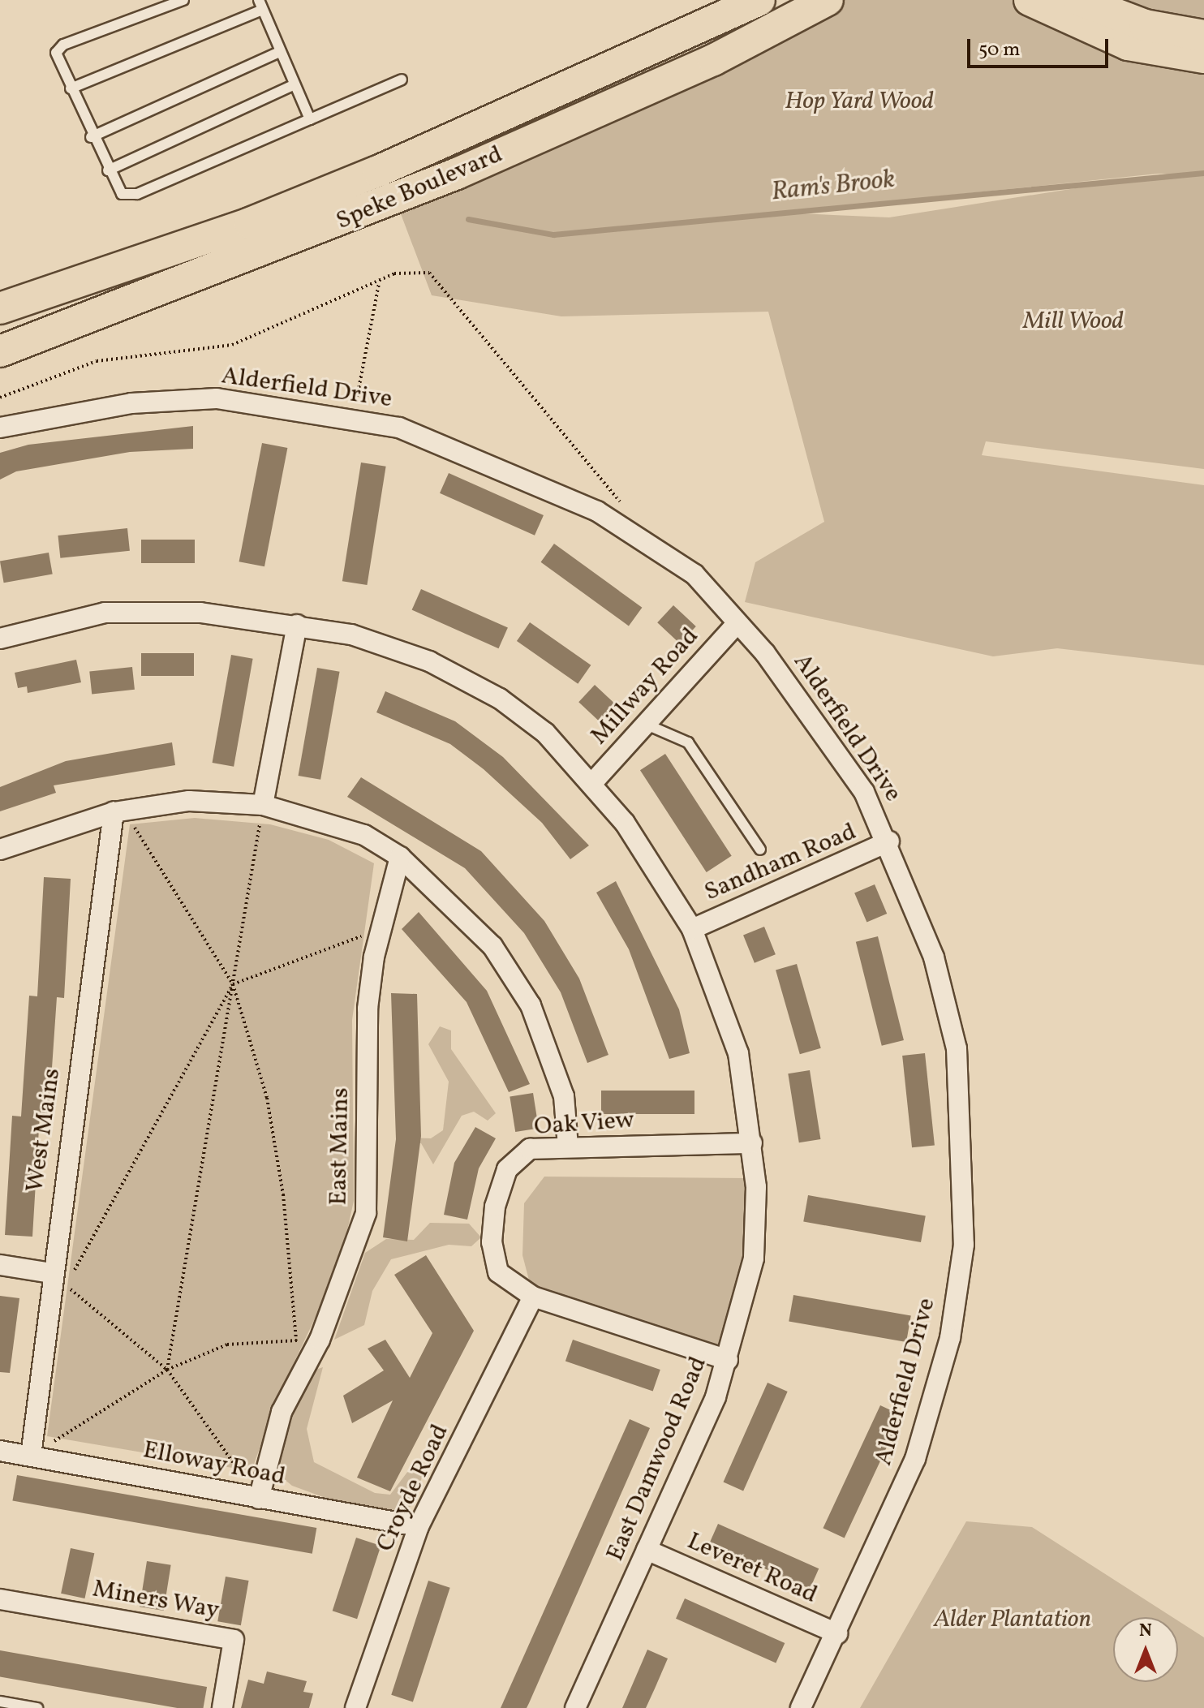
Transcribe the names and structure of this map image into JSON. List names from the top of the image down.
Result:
{
  "streets": {
    "highway": ["Speke Boulevard"],
    "street": [
      "Alderfield Drive",
      "Millway Road",
      "Sandham Road",
      "Oak View",
      "West Mains",
      "East Mains",
      "East Damwood Road",
      "Elloway Road",
      "Croyde Road",
      "Leveret Road",
      "Miners Way"
    ]
  },
  "crossings": [
    ["Alderfield Drive", "Millway Road"],
    ["Alderfield Drive", "Sandham Road"],
    ["Alderfield Drive", "Leveret Road"],
    ["Millway Road", "East Damwood Road"],
    ["Sandham Road", "East Damwood Road"],
    ["Oak View", "East Damwood Road"],
    ["Oak View", "Croyde Road"],
    ["West Mains", "Elloway Road"],
    ["East Mains", "Elloway Road"],
    ["East Damwood Road", "Leveret Road"],
    ["Elloway Road", "Croyde Road"]
  ],
  "water": ["Ram's Brook"],
  "parks": ["Hop Yard Wood", "Mill Wood", "Alder Plantation"],
  "scale_bar": "50 m",
  "north": "top"
}
